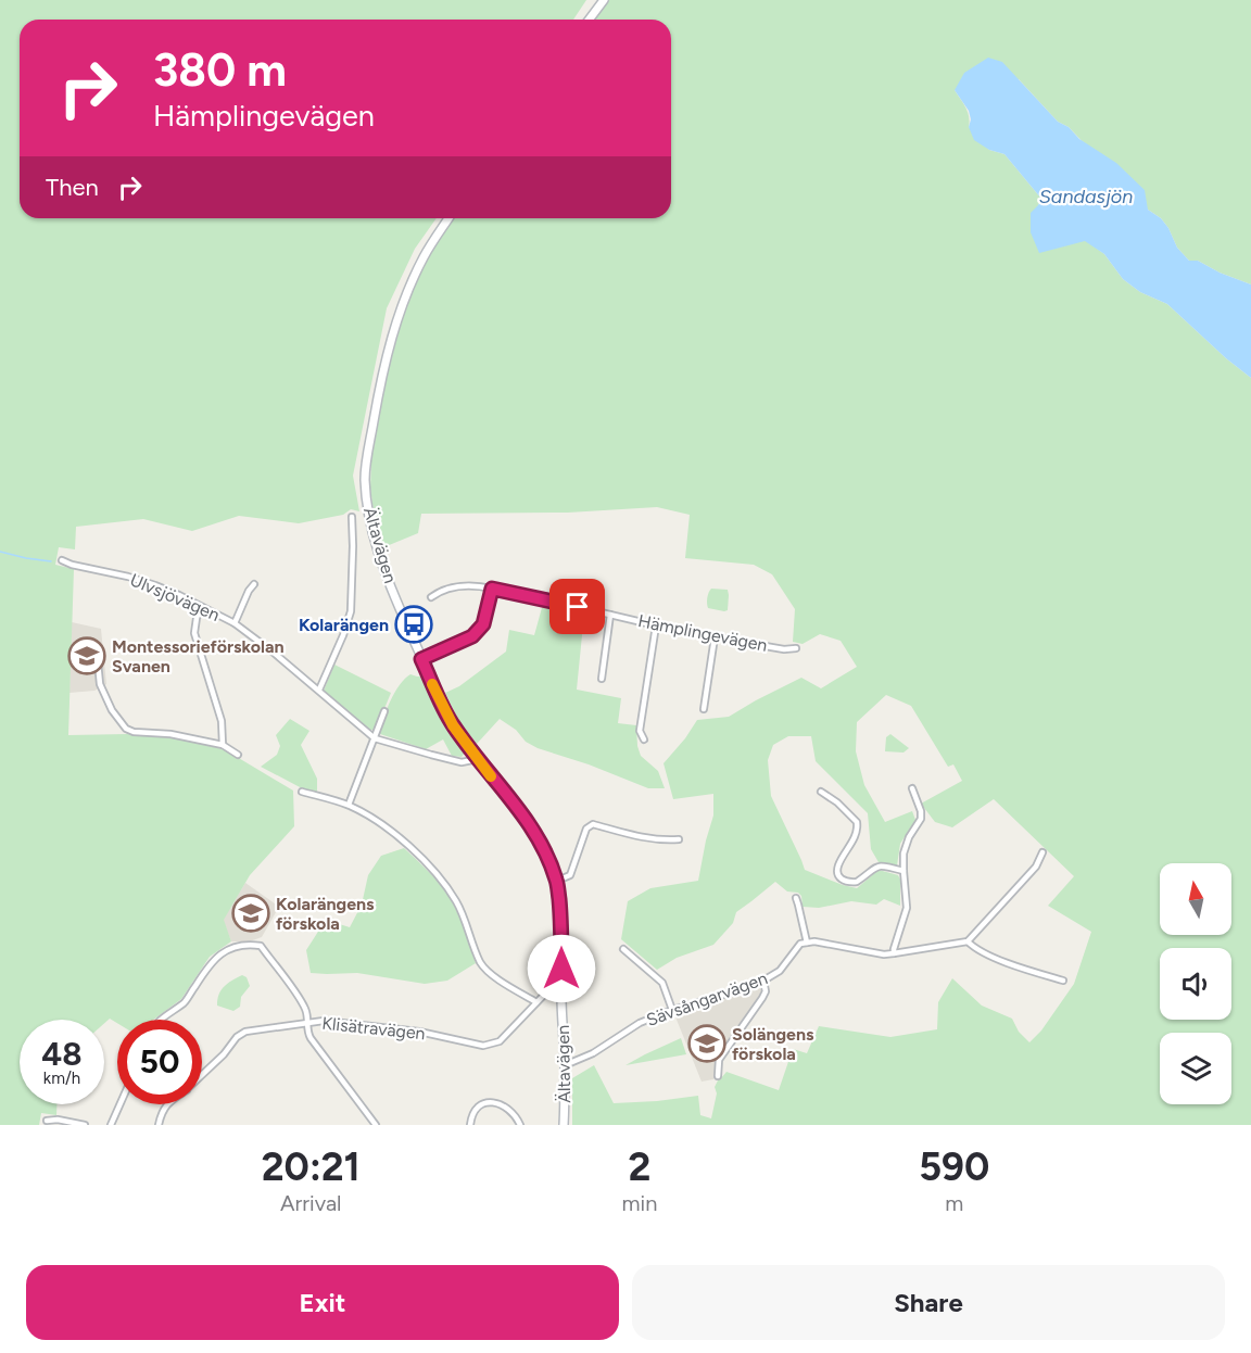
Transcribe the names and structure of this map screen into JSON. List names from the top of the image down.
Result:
{
  "streets": {
    "main road": ["Ältavägen"],
    "street": [
      "Ulvsjövägen",
      "Hämplingevägen",
      "Sävsångarvägen",
      "Klisätravägen"
    ]
  },
  "crossings": [
    ["Ältavägen", "Ulvsjövägen"],
    ["Ältavägen", "Sävsångarvägen"],
    ["Ältavägen", "Klisätravägen"]
  ],
  "water": ["Sandasjön"],
  "places": {
    "bus stop": ["Kolarängen"],
    "school or university": ["Montessorieförskolan Svanen", "Kolarängens förskola", "Solängens förskola"]
  },
  "north": "top",
  "page": {
    "turn": ["380 m", "Hämplingevägen"],
    "then": "Then",
    "speed": "48 km/h",
    "limit": "50",
    "eta": [
      "20:21",
      "Arrival",
      "2",
      "min",
      "590",
      "m"
    ],
    "buttons": ["Exit", "Share"]
  }
}
